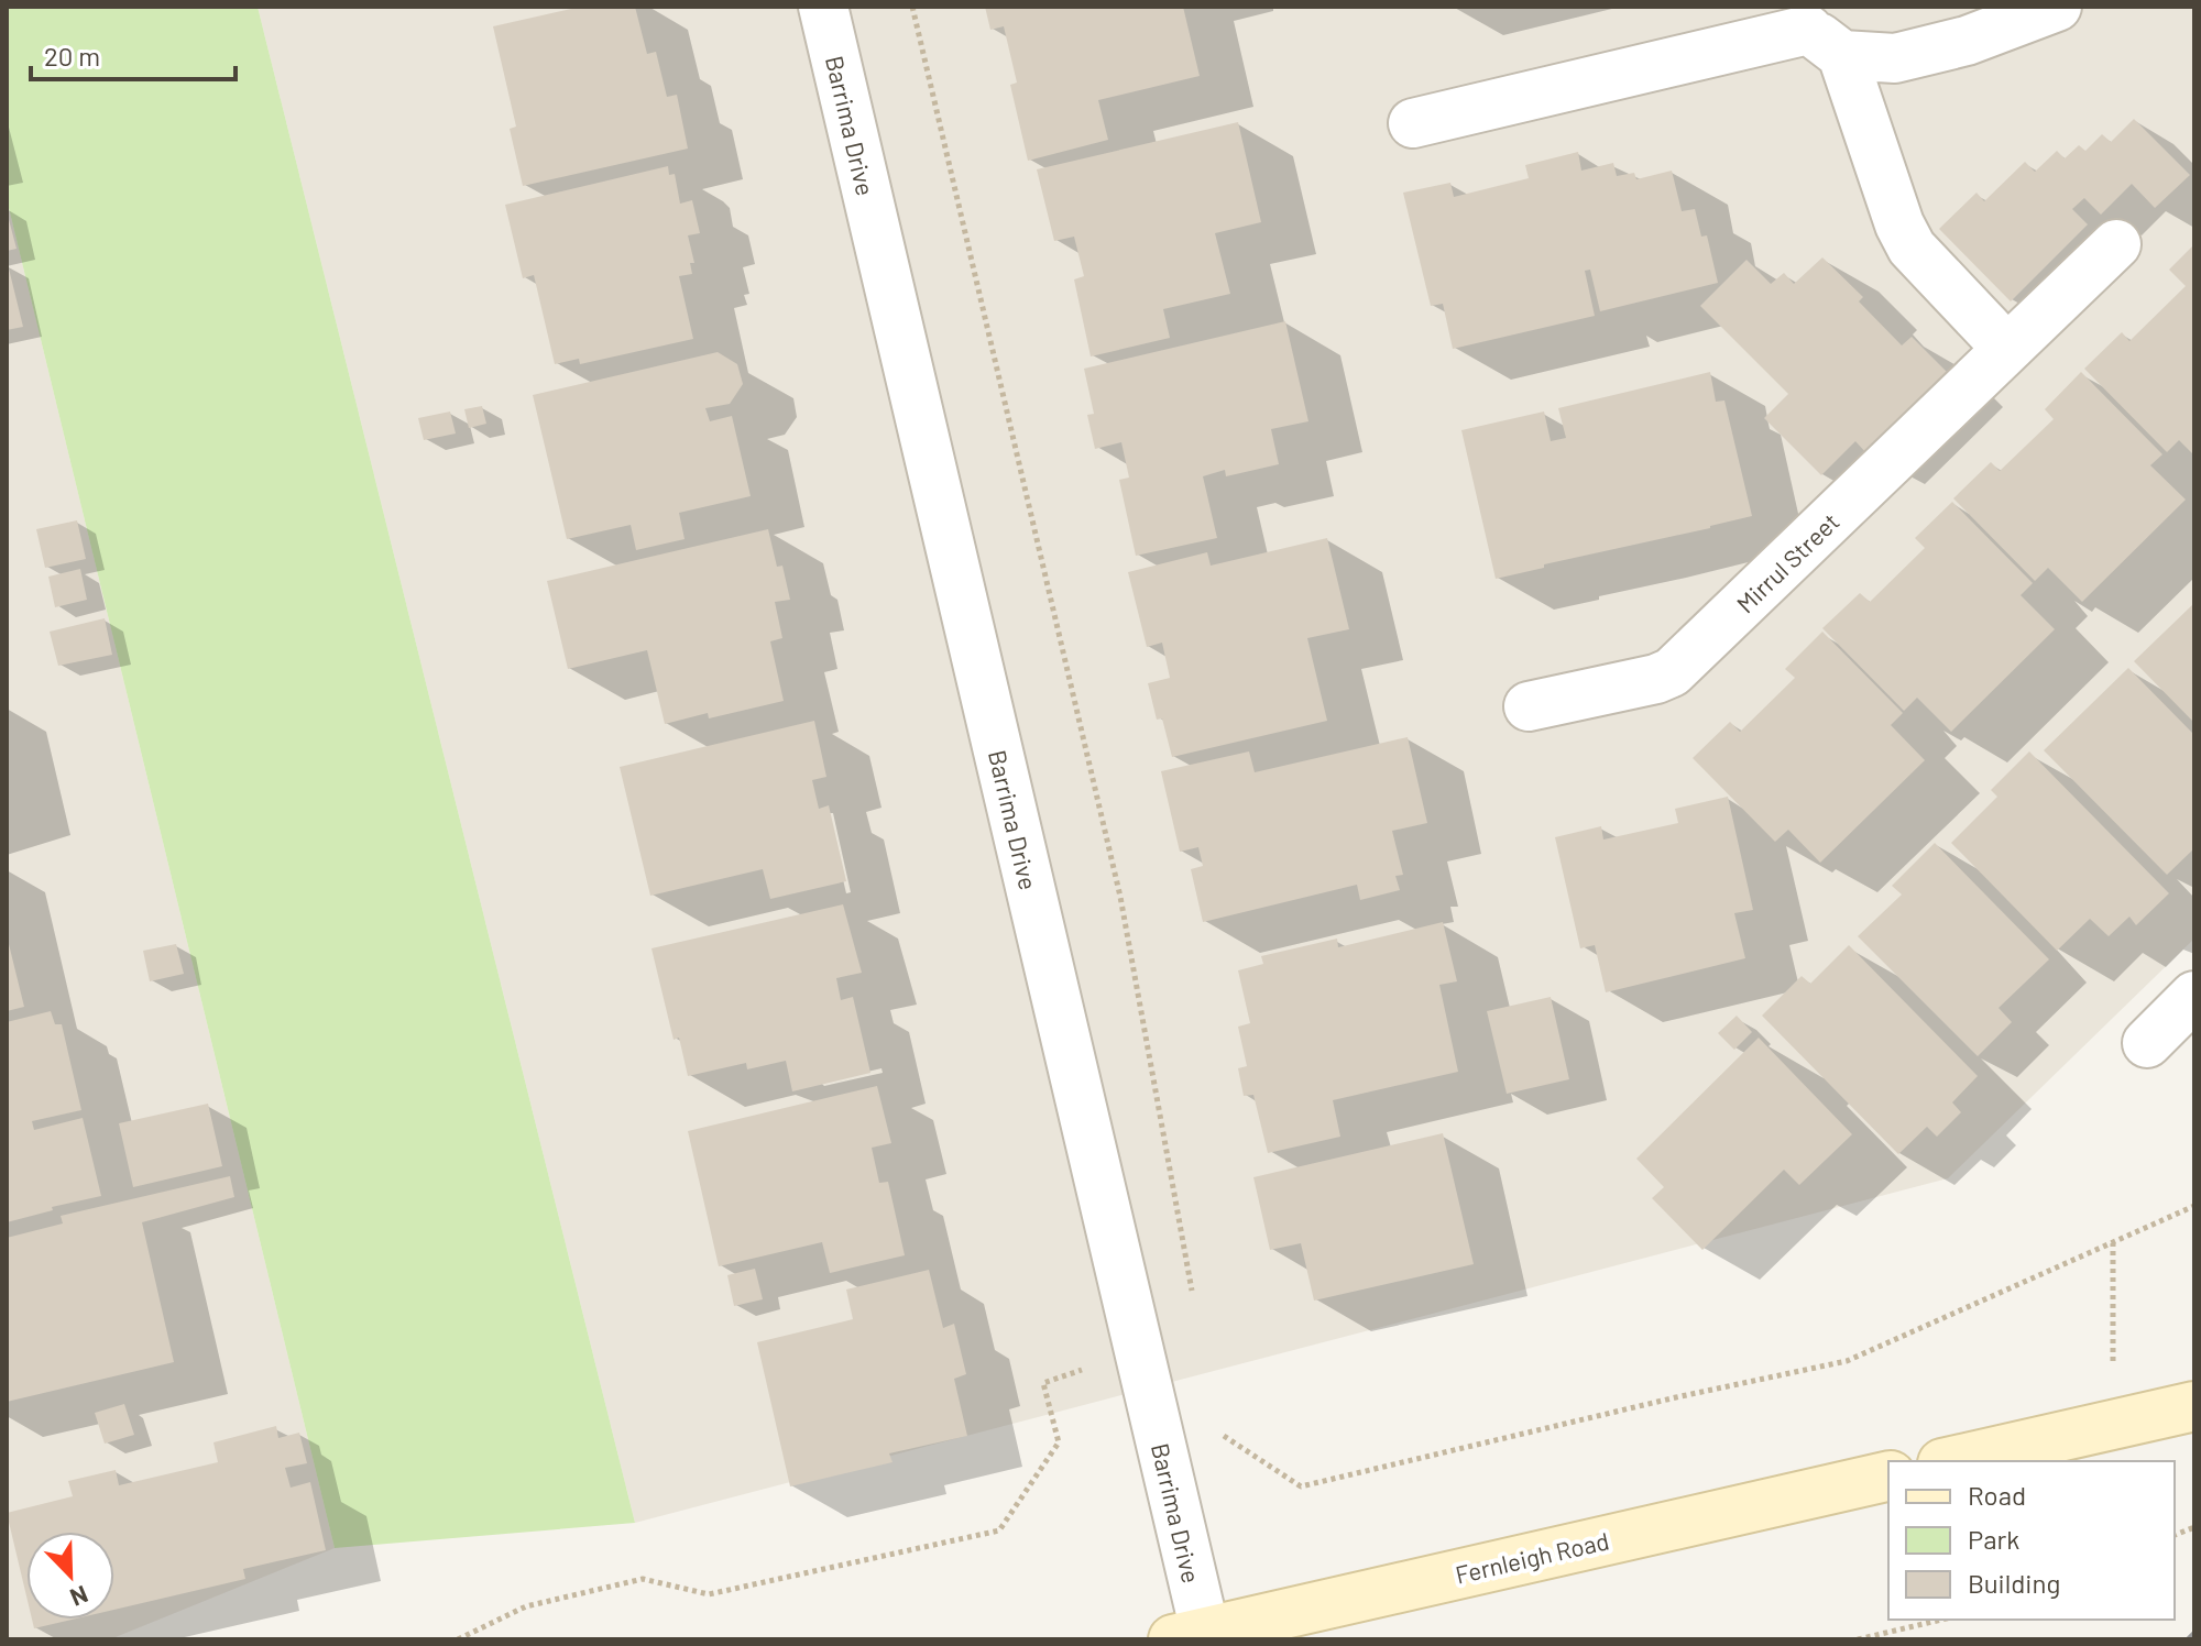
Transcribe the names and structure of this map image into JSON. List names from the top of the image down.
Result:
{
  "streets": {
    "street": ["Barrima Drive", "Mirrul Street", "Fernleigh Road"]
  },
  "crossings": [
    ["Barrima Drive", "Fernleigh Road"]
  ],
  "legend": ["Road", "Park", "Building"],
  "scale_bar": "20 m",
  "north": "bottom right"
}
